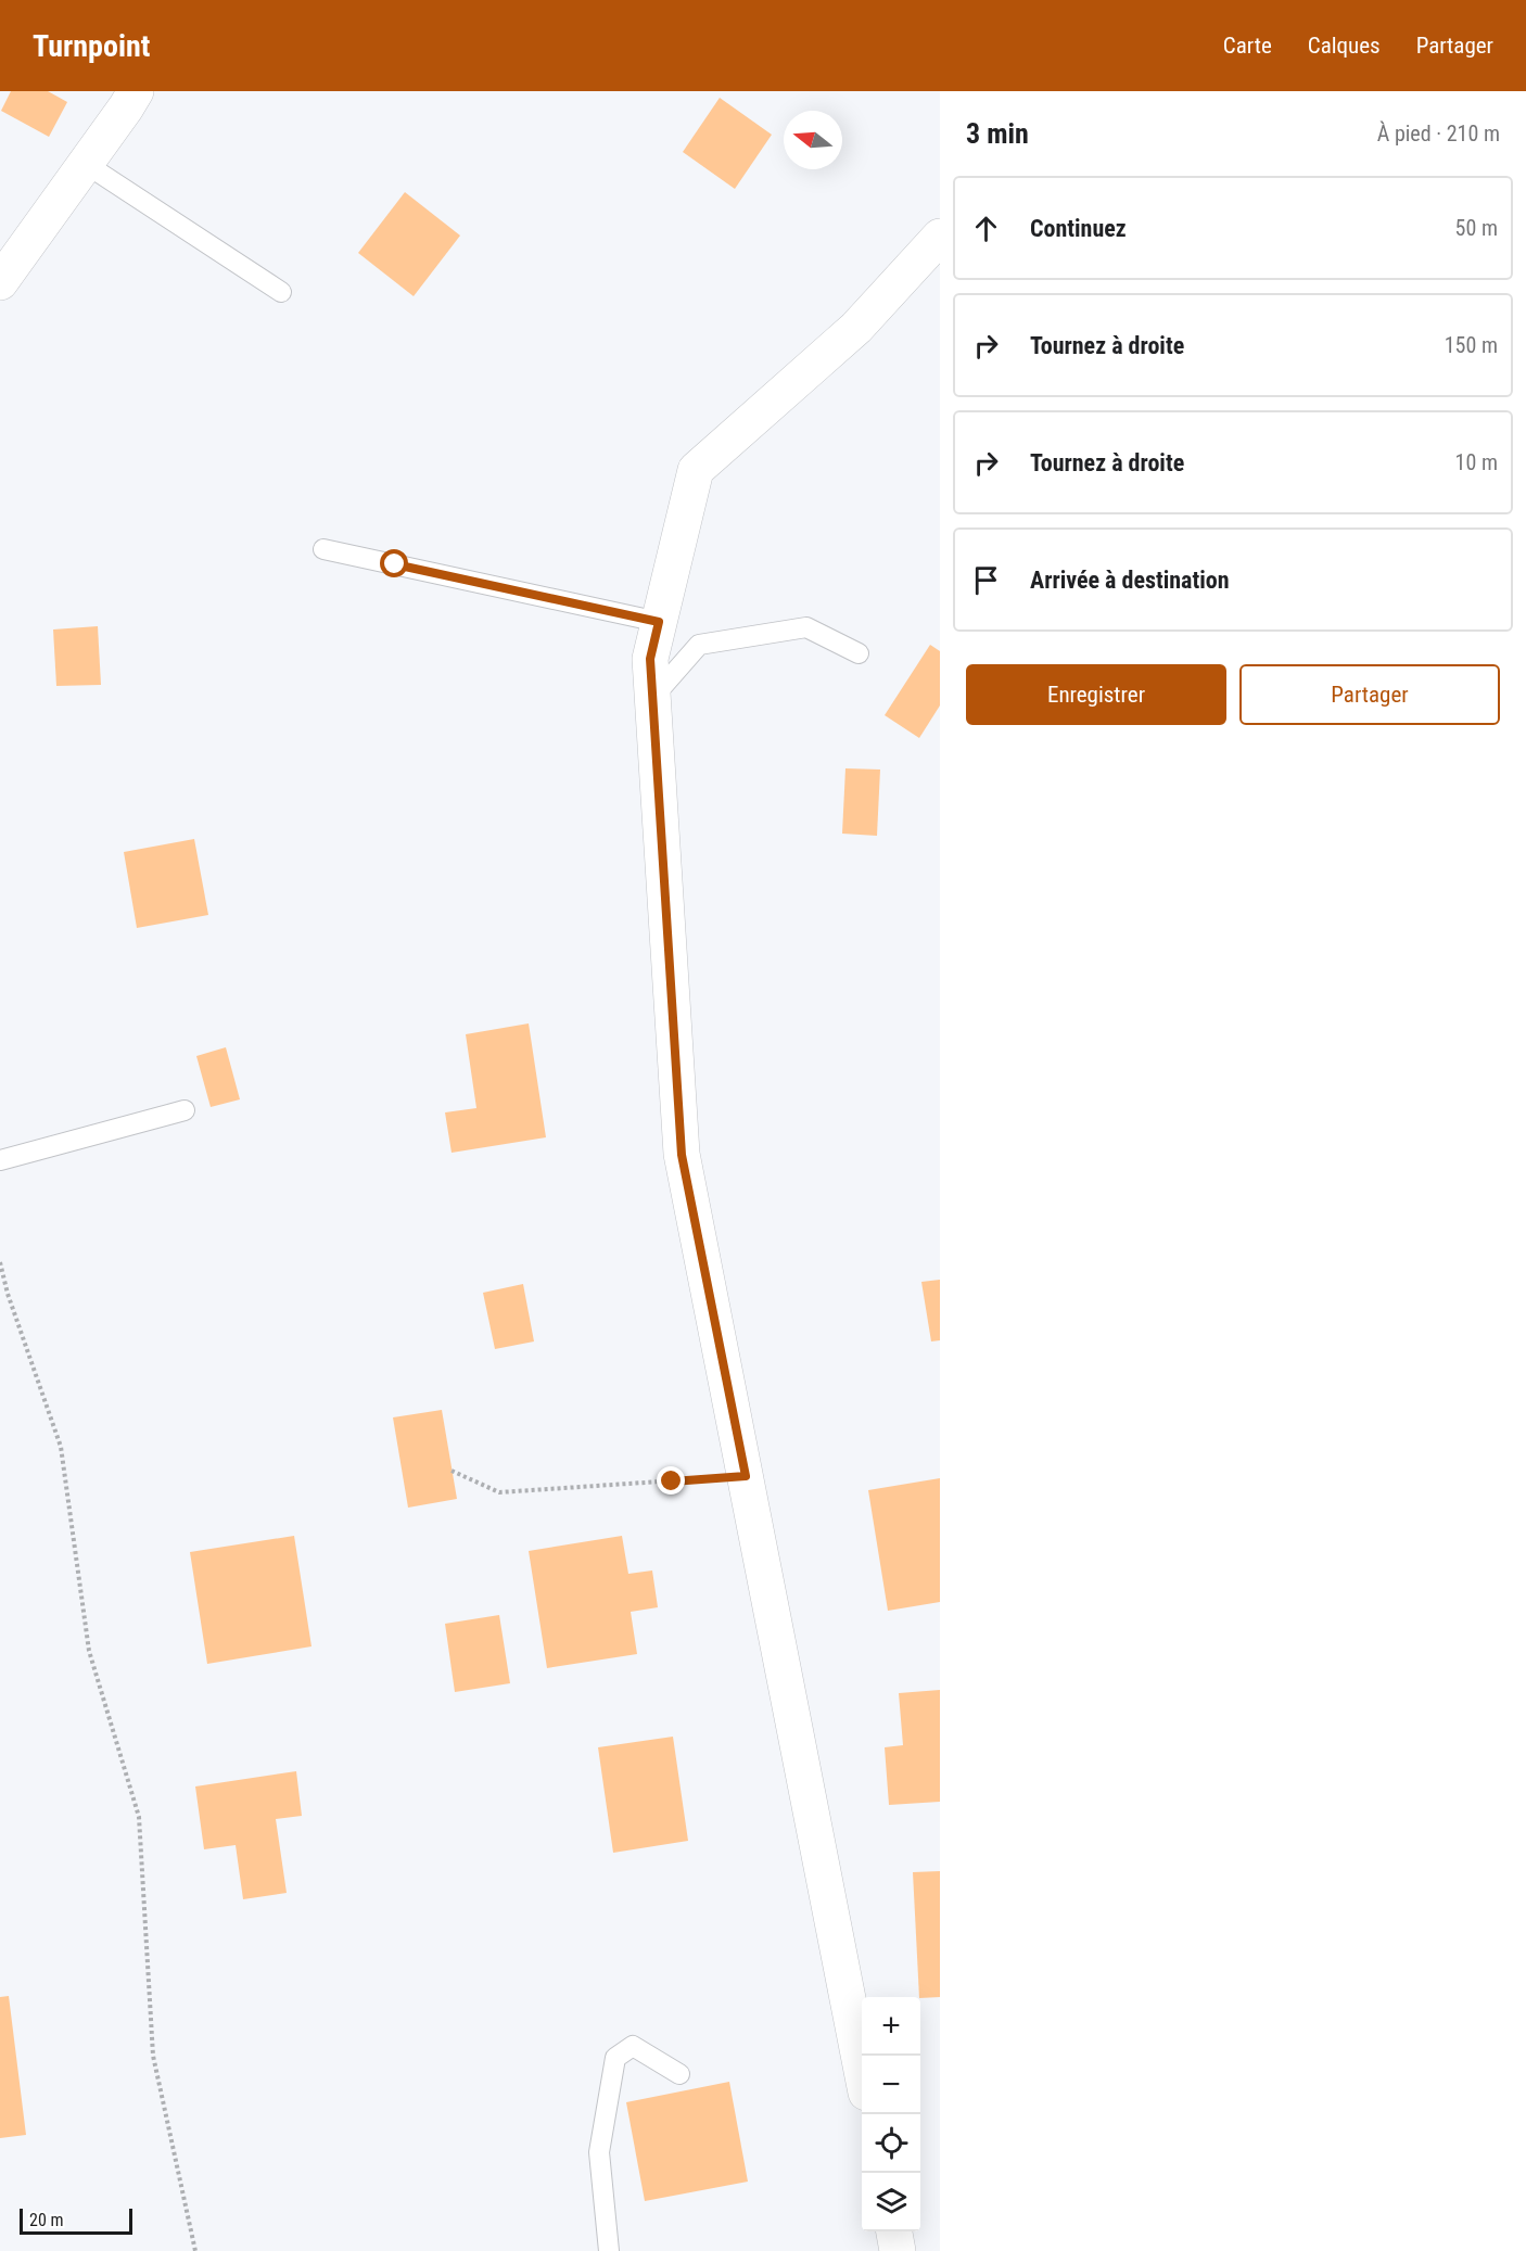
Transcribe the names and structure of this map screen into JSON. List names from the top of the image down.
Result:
{
  "scale_bar": "20 m",
  "north": "left",
  "page": {
    "header": "Turnpoint",
    "nav": ["Carte", "Calques", "Partager"],
    "heading": ["3 min", "À pied · 210 m"],
    "list": [
      ["Continuez", "50 m"],
      ["Tournez à droite", "150 m"],
      ["Tournez à droite", "10 m"],
      "Arrivée à destination"
    ],
    "buttons": ["Enregistrer", "Partager"],
    "map_buttons": ["+", "−"],
    "scale": "20 m"
  }
}
